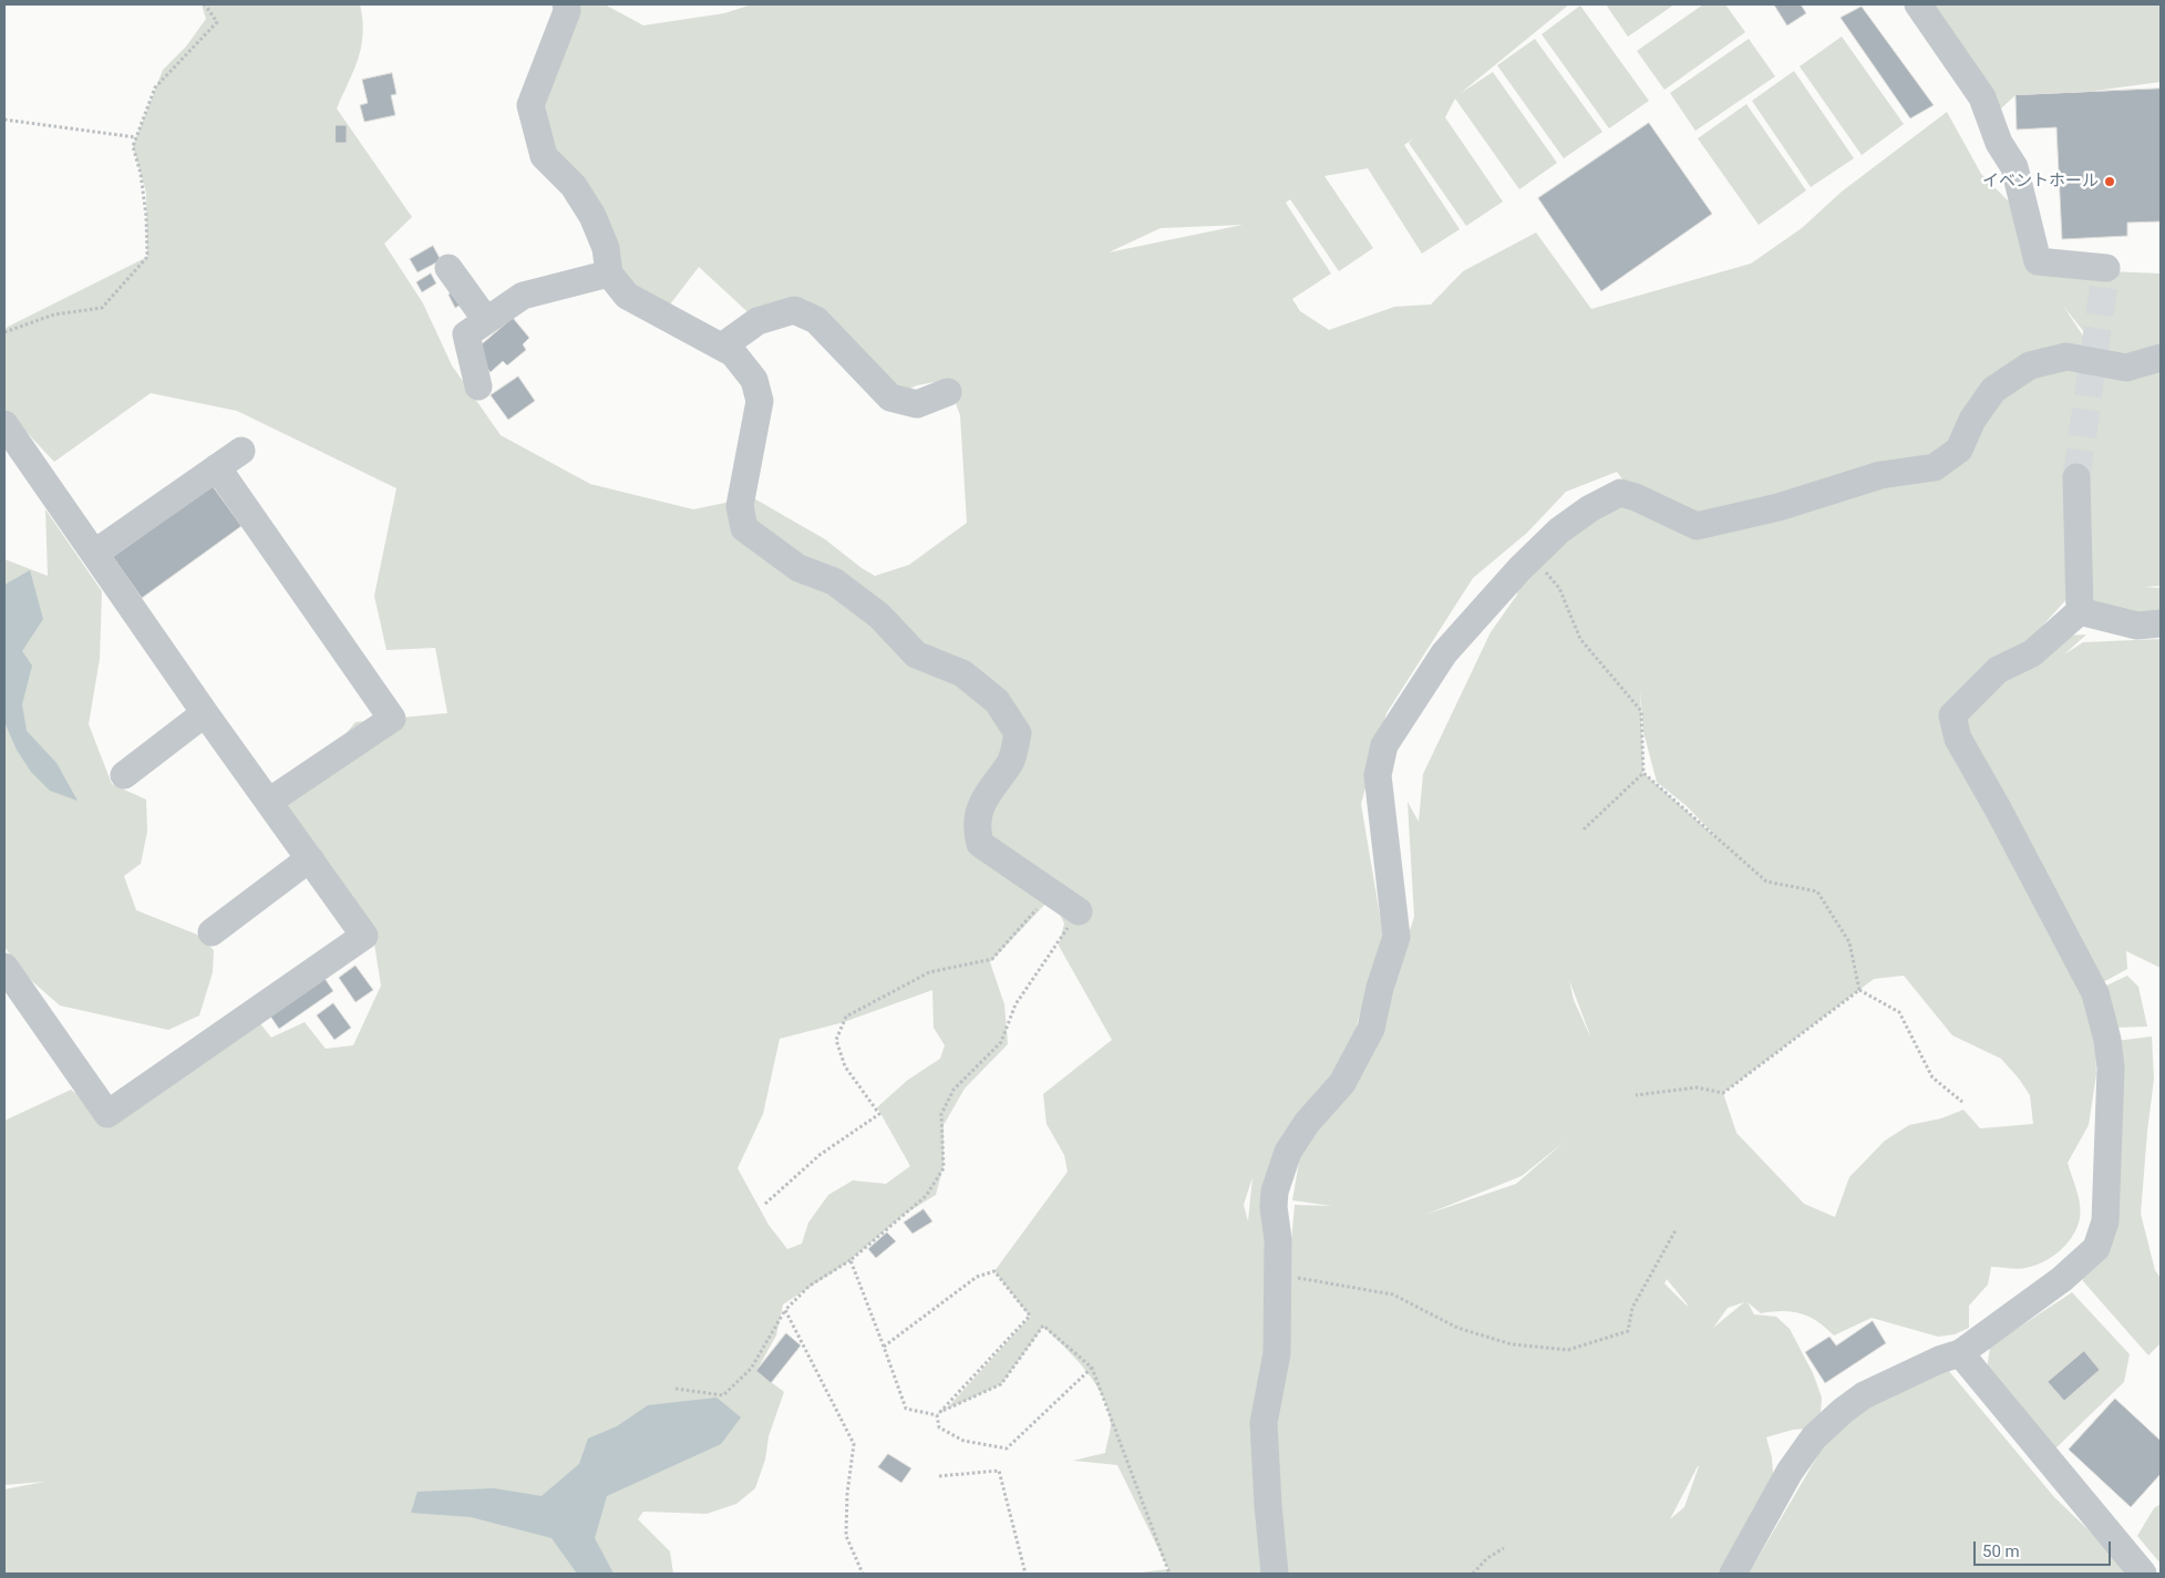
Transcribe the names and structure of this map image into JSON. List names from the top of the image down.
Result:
{
  "places": ["イベントホール"],
  "scale_bar": "50 m"
}
